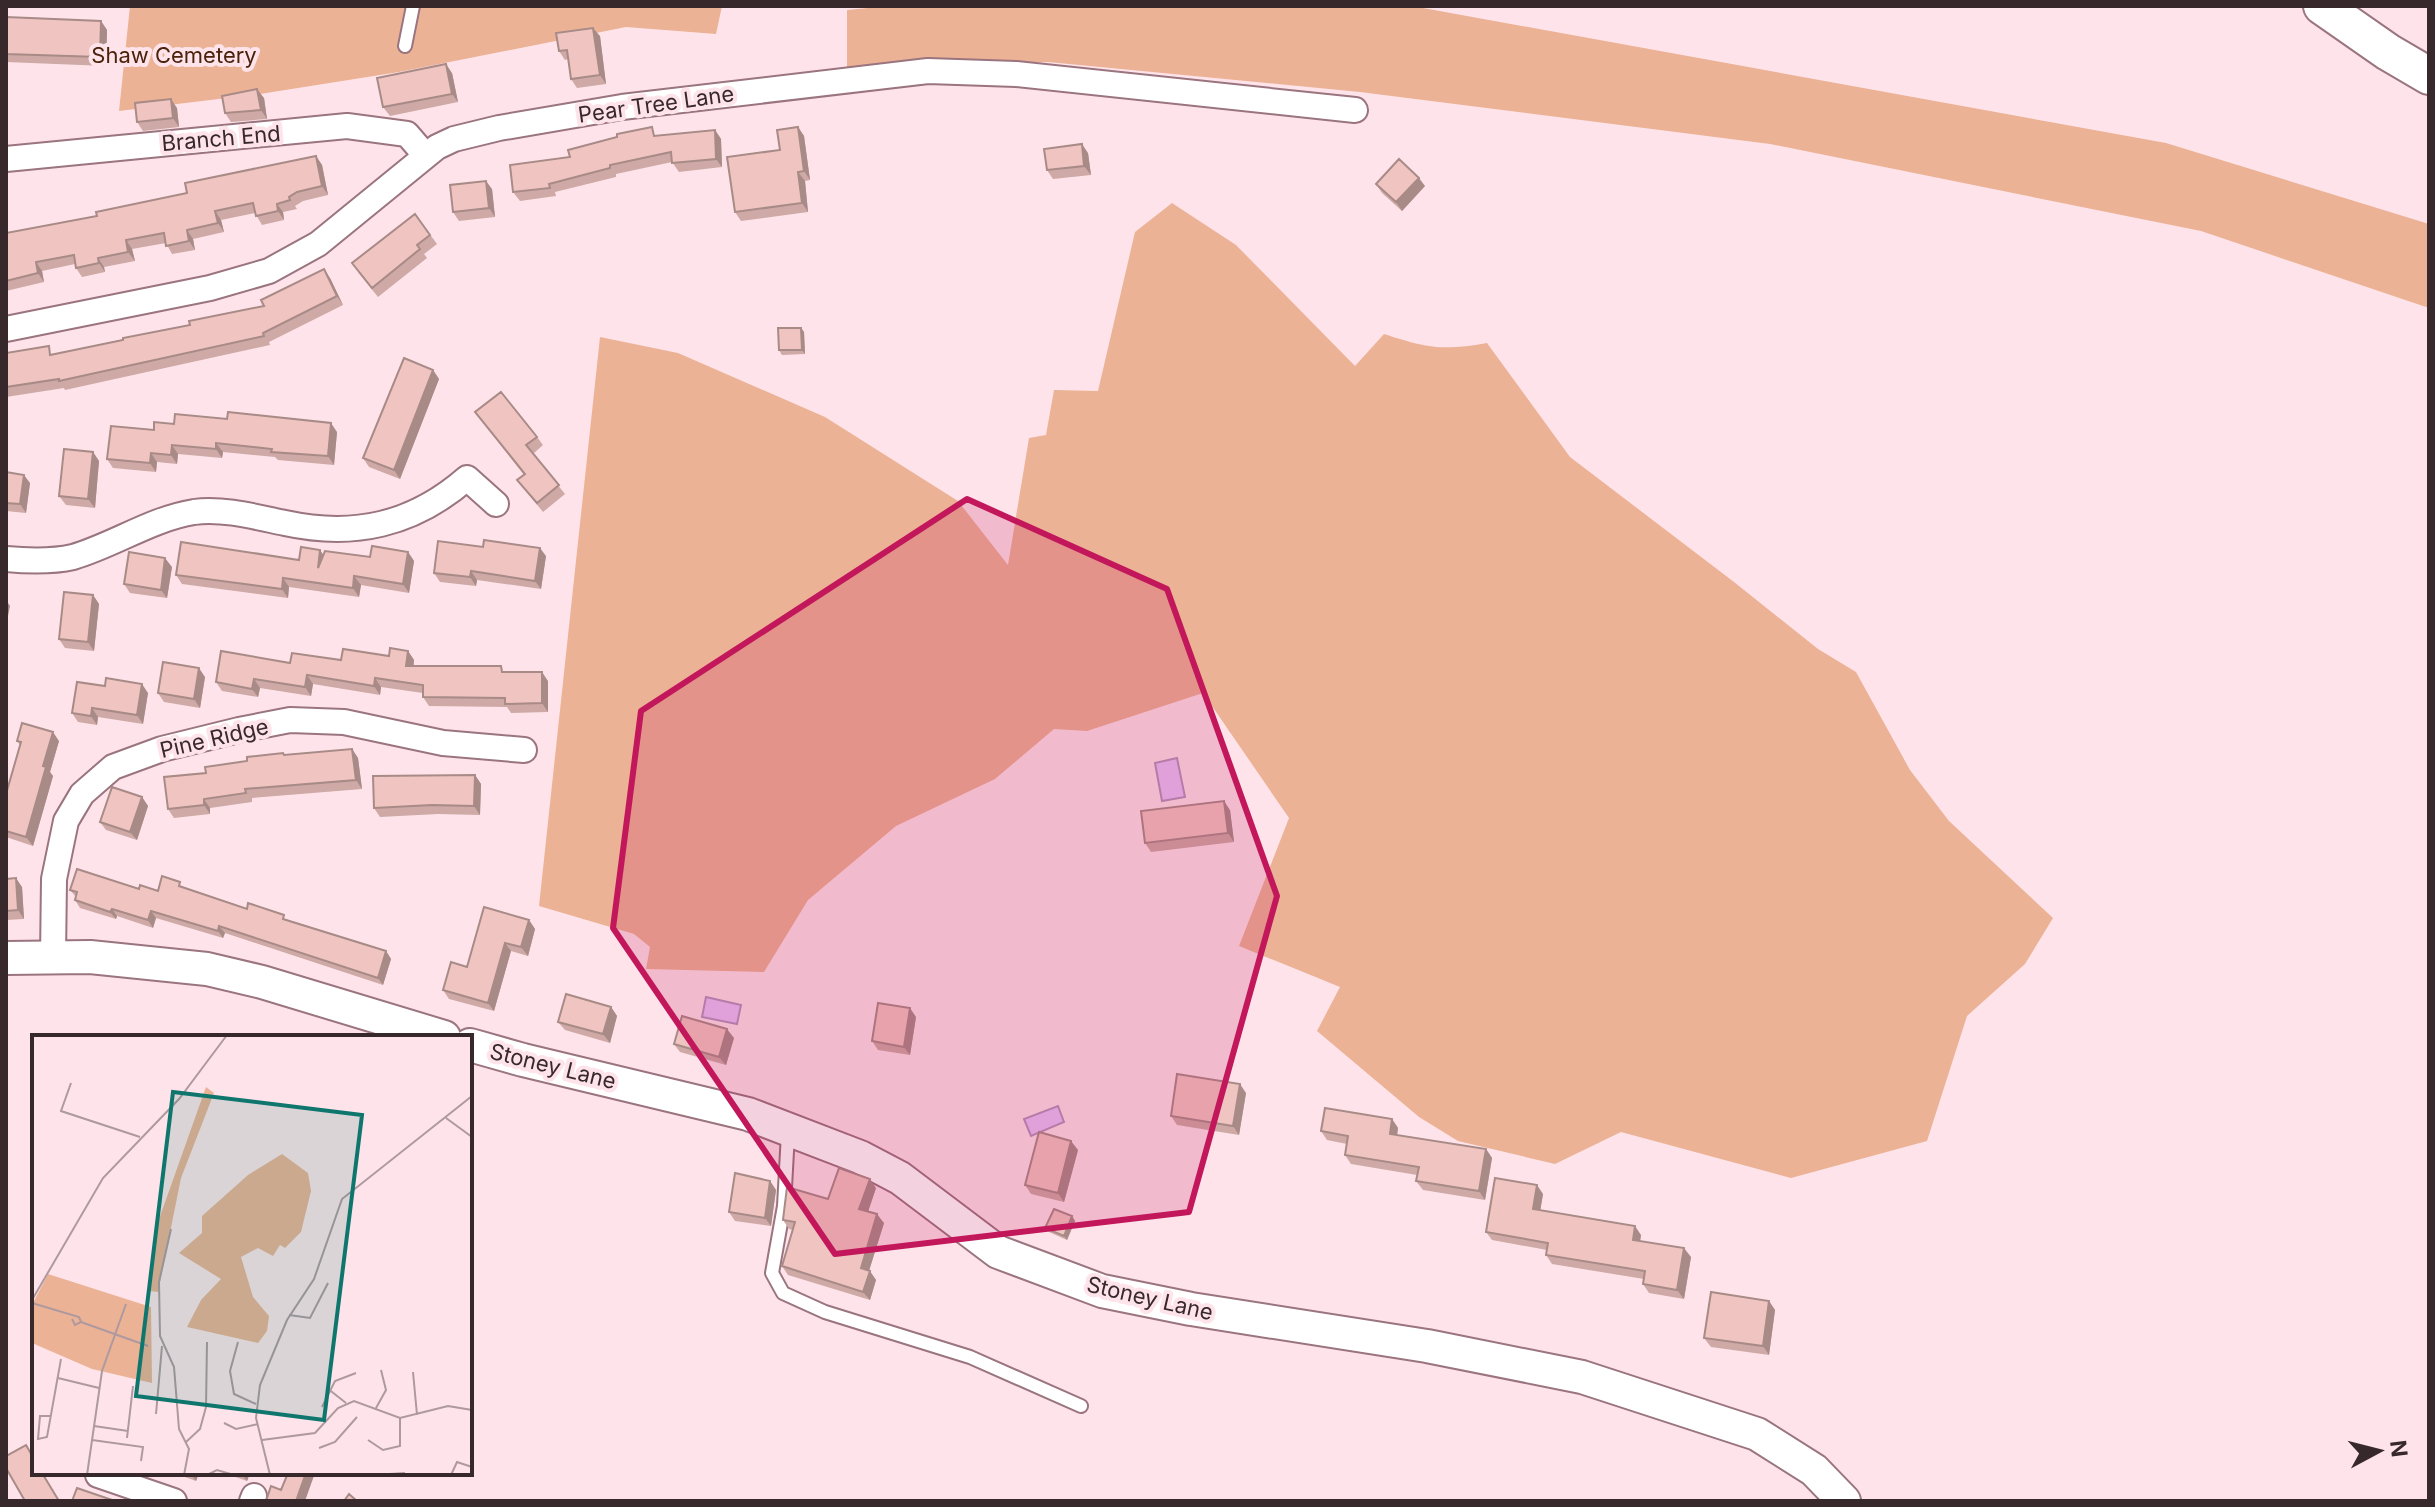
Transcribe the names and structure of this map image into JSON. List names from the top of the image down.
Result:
{
  "streets": {
    "street": [
      "Pear Tree Lane",
      "Branch End",
      "Pine Ridge",
      "Stoney Lane"
    ]
  },
  "crossings": [
    ["Pear Tree Lane", "Branch End"]
  ],
  "parks": ["Shaw Cemetery"],
  "north": "right"
}
